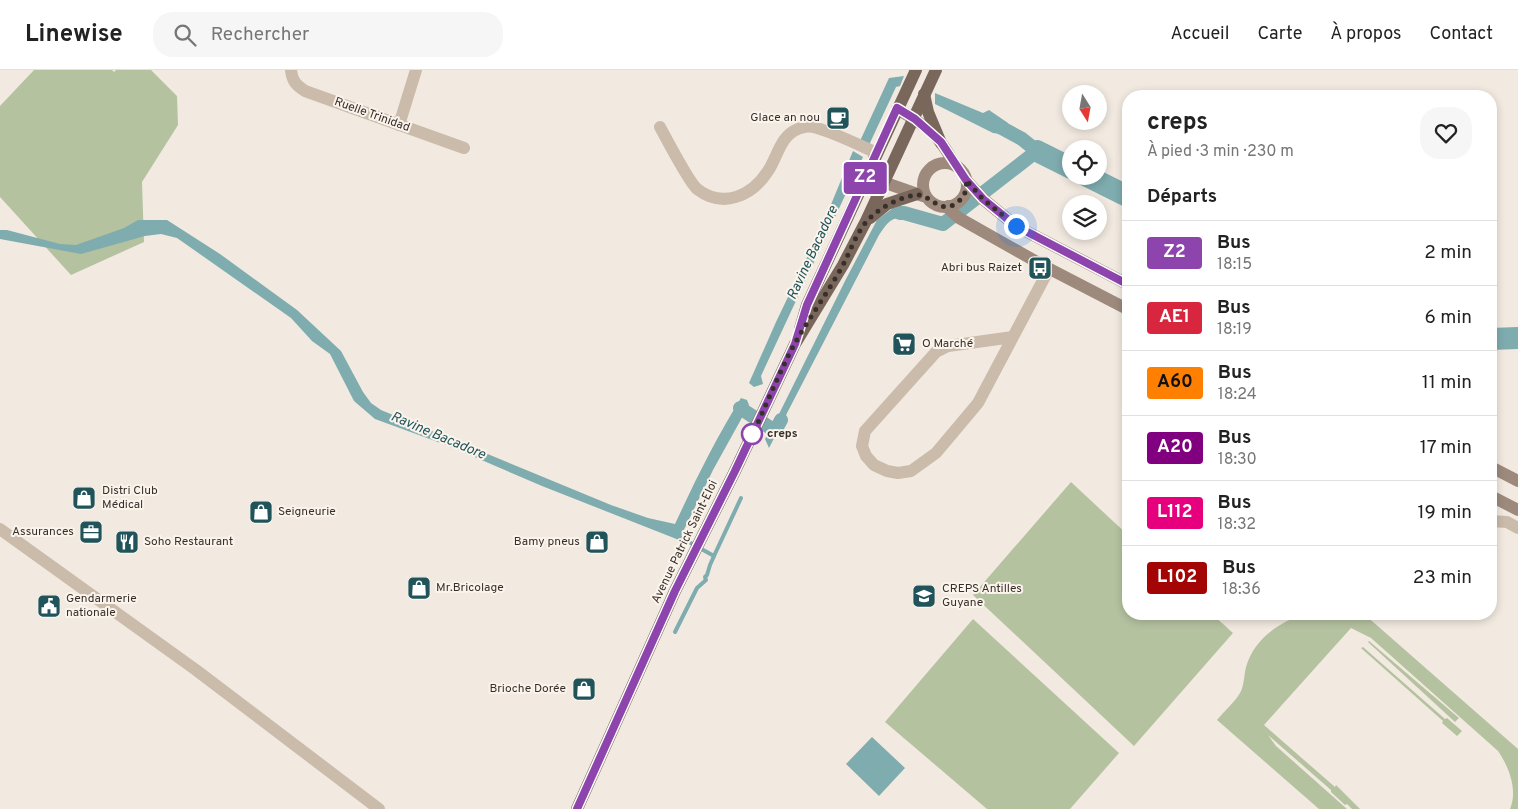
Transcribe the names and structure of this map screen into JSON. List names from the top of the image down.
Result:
{
  "streets": {
    "main road": ["Avenue Patrick Saint-Eloi"],
    "street": ["Ruelle Trinidad"]
  },
  "water": ["Ravine Bacadore"],
  "places": {
    "cafe": ["Glace an nou"],
    "bus stop": ["Abri bus Raizet"],
    "supermarket": ["O Marché"],
    "other": ["creps"],
    "shop": [
      "Distri Club Médical",
      "Seigneurie",
      "Bamy pneus",
      "Mr.Bricolage",
      "Brioche Dorée"
    ],
    "office": ["Assurances"],
    "restaurant": ["Soho Restaurant"],
    "school or university": ["CREPS Antilles Guyane"],
    "public building": ["Gendarmerie nationale"]
  },
  "lines": ["bus line Z2"],
  "north": "bottom",
  "page": {
    "header": "Linewise",
    "search": "Rechercher",
    "nav": [
      "Accueil",
      "Carte",
      "À propos",
      "Contact"
    ],
    "on_map": "Z2",
    "heading": [
      ["creps", "À pied · 3 min · 230 m"],
      "Départs"
    ],
    "list": [
      {
        "mark": "Z2",
        "name": "Bus",
        "note": "18:15",
        "value": "2 min"
      },
      {
        "mark": "AE1",
        "name": "Bus",
        "note": "18:19",
        "value": "6 min"
      },
      {
        "mark": "A60",
        "name": "Bus",
        "note": "18:24",
        "value": "11 min"
      },
      {
        "mark": "A20",
        "name": "Bus",
        "note": "18:30",
        "value": "17 min"
      },
      {
        "mark": "L112",
        "name": "Bus",
        "note": "18:32",
        "value": "19 min"
      },
      {
        "mark": "L102",
        "name": "Bus",
        "note": "18:36",
        "value": "23 min"
      }
    ]
  }
}
